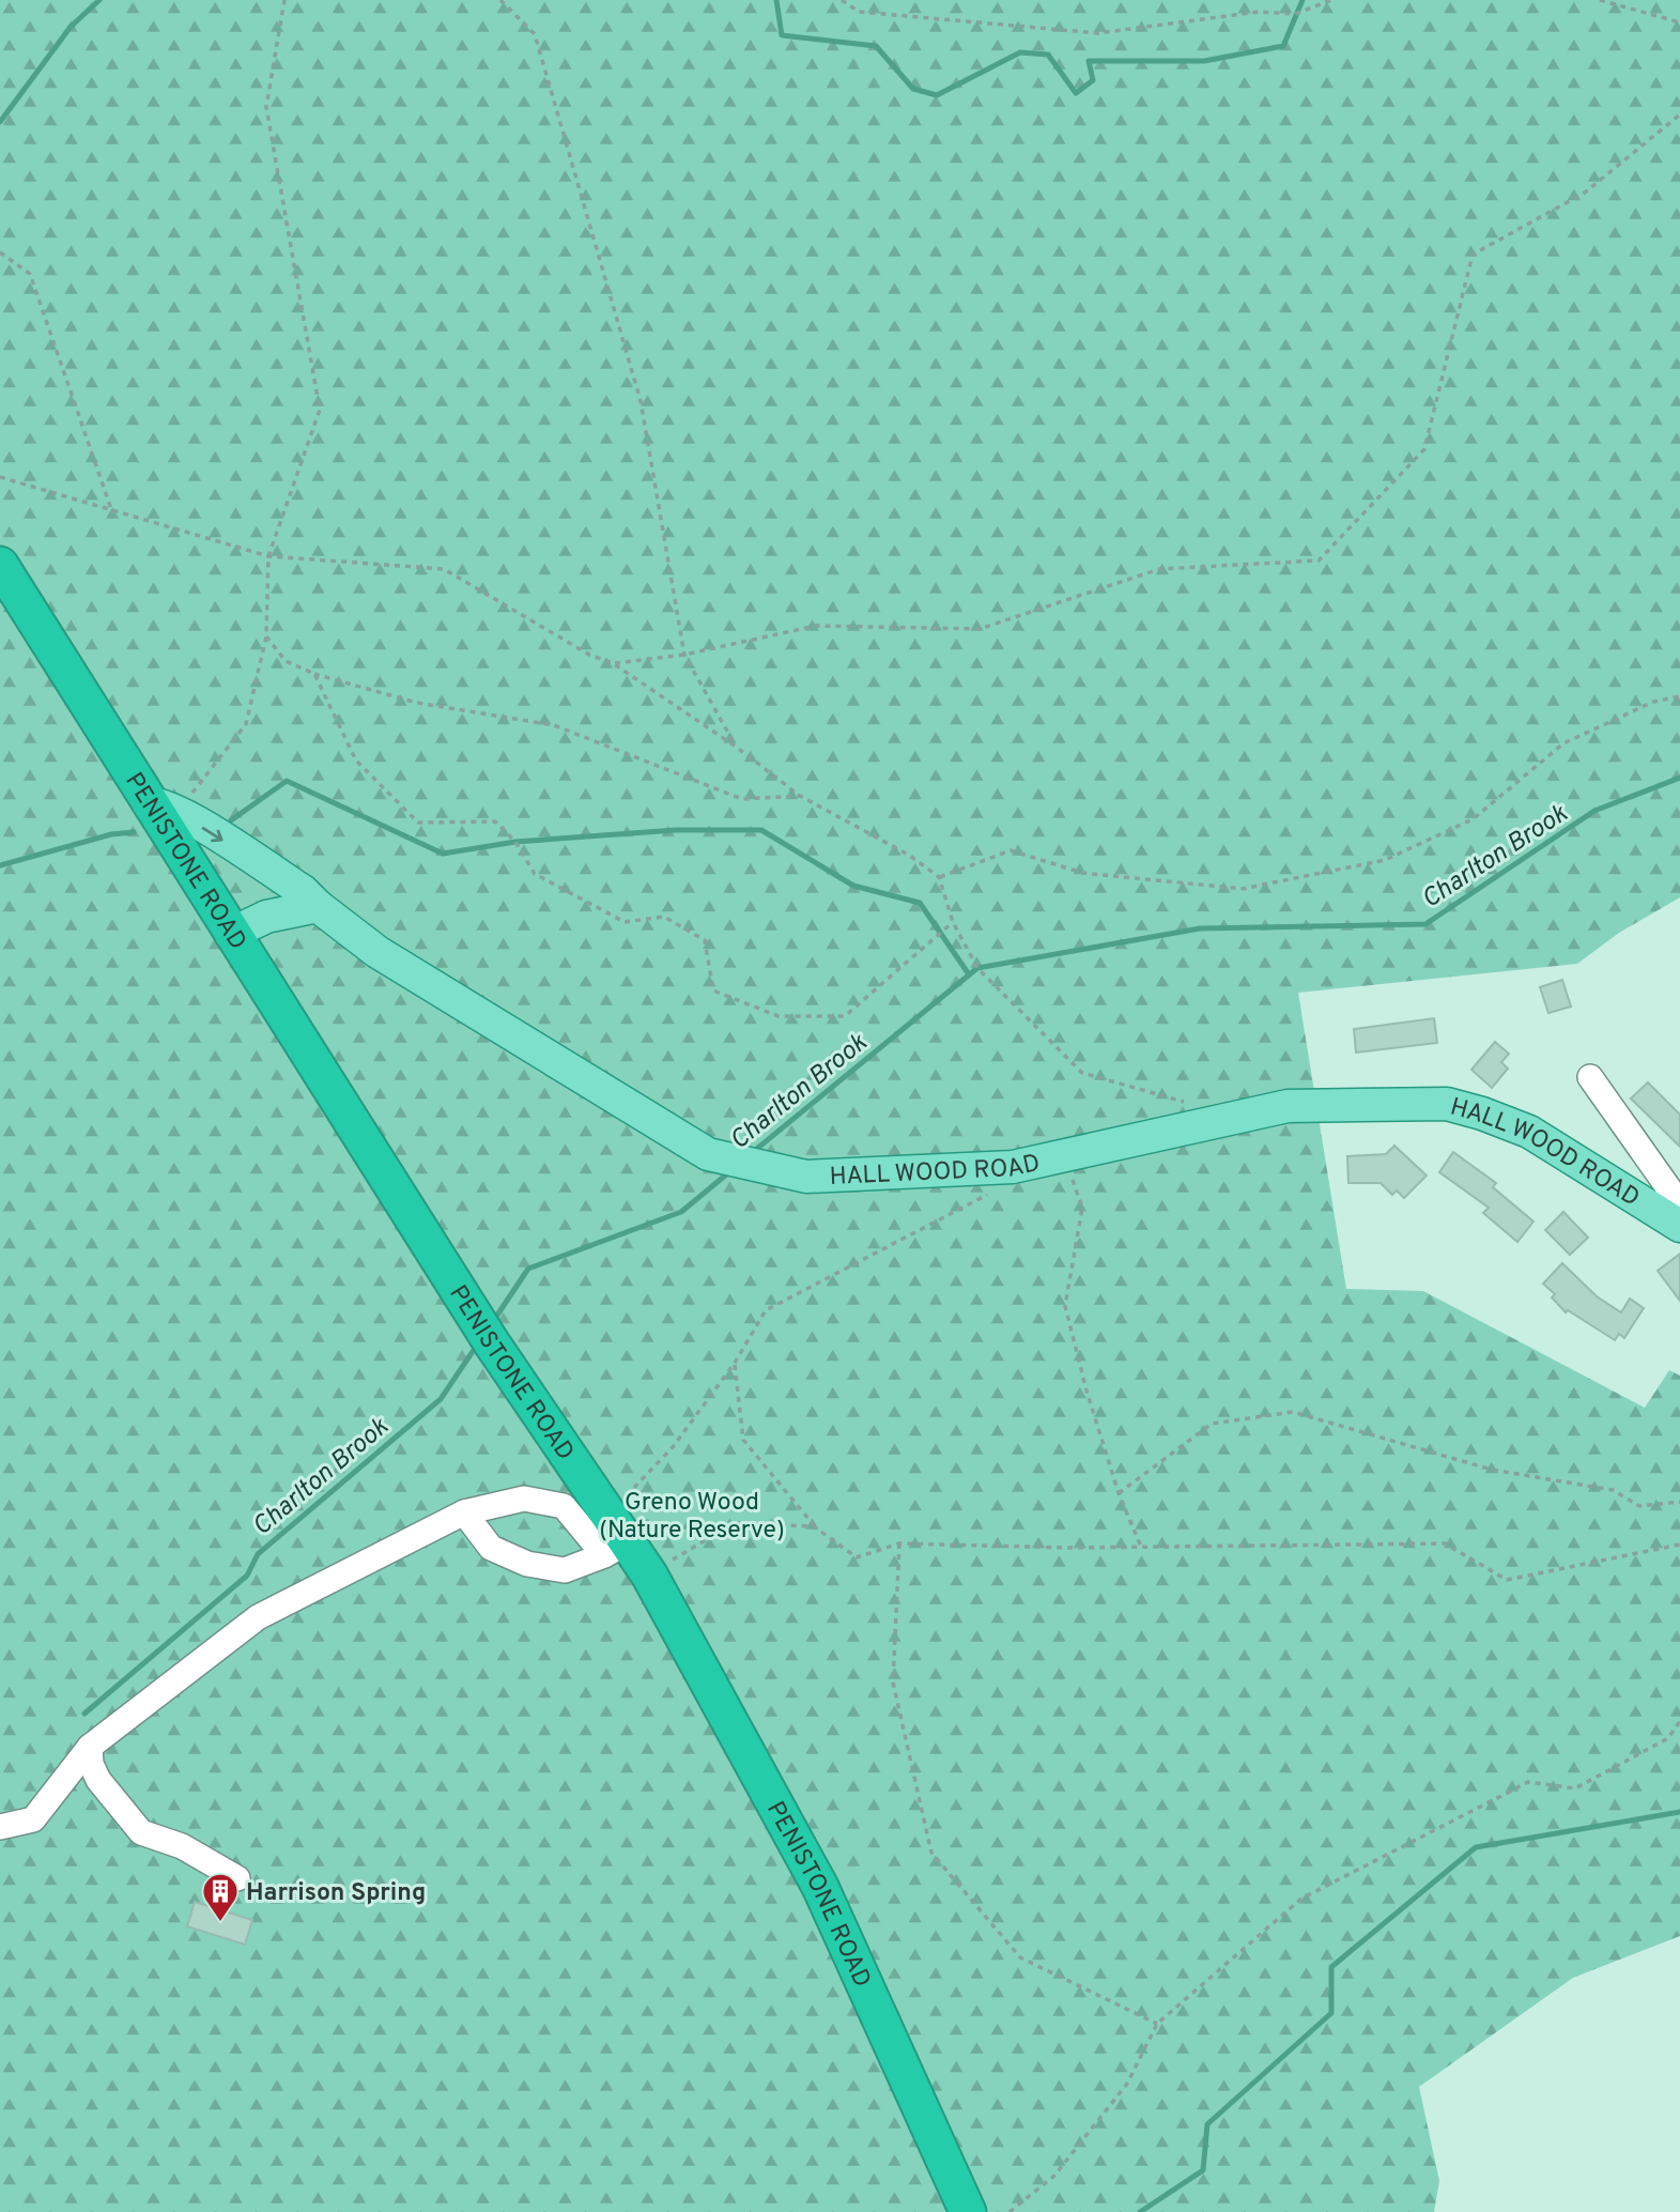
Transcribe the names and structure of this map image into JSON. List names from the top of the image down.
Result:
{
  "streets": {
    "highway": ["PENISTONE ROAD"],
    "main road": ["HALL WOOD ROAD"]
  },
  "crossings": [
    ["PENISTONE ROAD", "HALL WOOD ROAD"]
  ],
  "water": ["Charlton Brook"],
  "parks": ["Greno Wood (Nature Reserve)"],
  "places": {
    "building": ["Harrison Spring"]
  }
}
